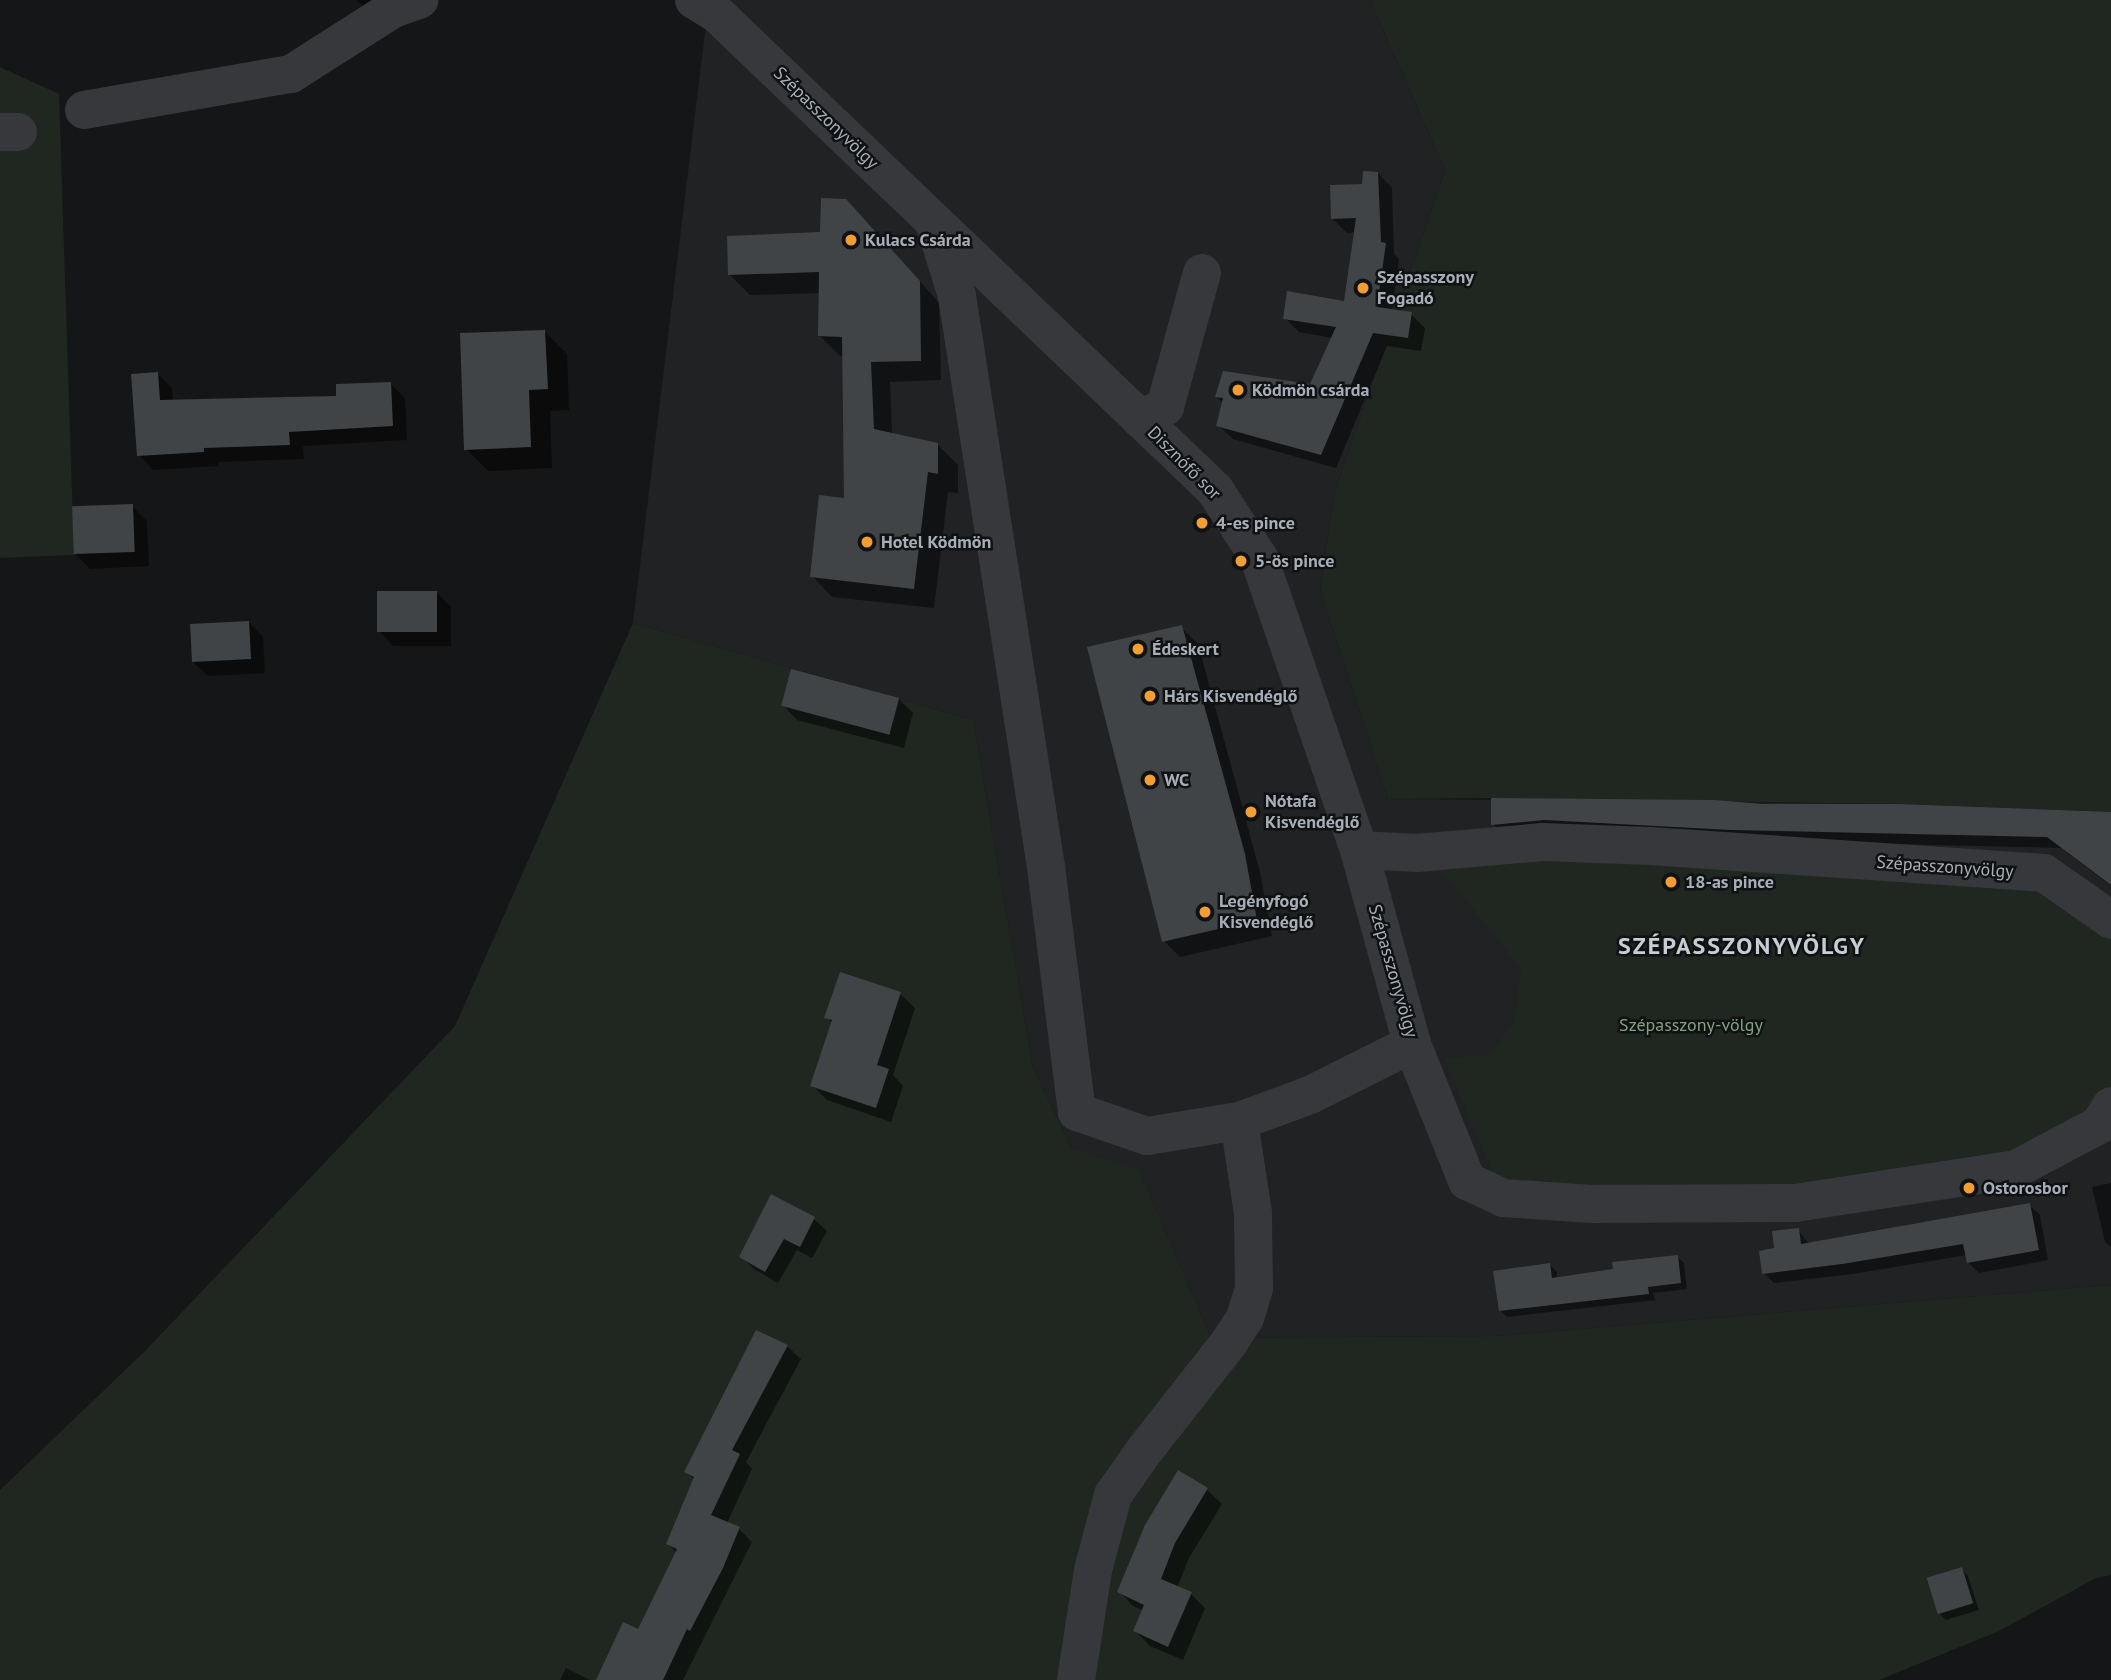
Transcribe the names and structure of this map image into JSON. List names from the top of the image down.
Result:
{
  "streets": {
    "street": ["Szépasszonyvölgy", "Disznófő sor"]
  },
  "crossings": [
    ["Szépasszonyvölgy", "Disznófő sor"]
  ],
  "districts": ["SZÉPASSZONYVÖLGY"],
  "parks": ["Szépasszony-völgy"],
  "places": [
    "Kulacs Csárda",
    "Szépasszony Fogadó",
    "Ködmön csárda",
    "4-es pince",
    "Hotel Ködmön",
    "5-ös pince",
    "Édeskert",
    "Hárs Kisvendéglő",
    "WC",
    "Nótafa Kisvendéglő",
    "18-as pince",
    "Legényfogó Kisvendéglő",
    "Ostorosbor"
  ]
}
